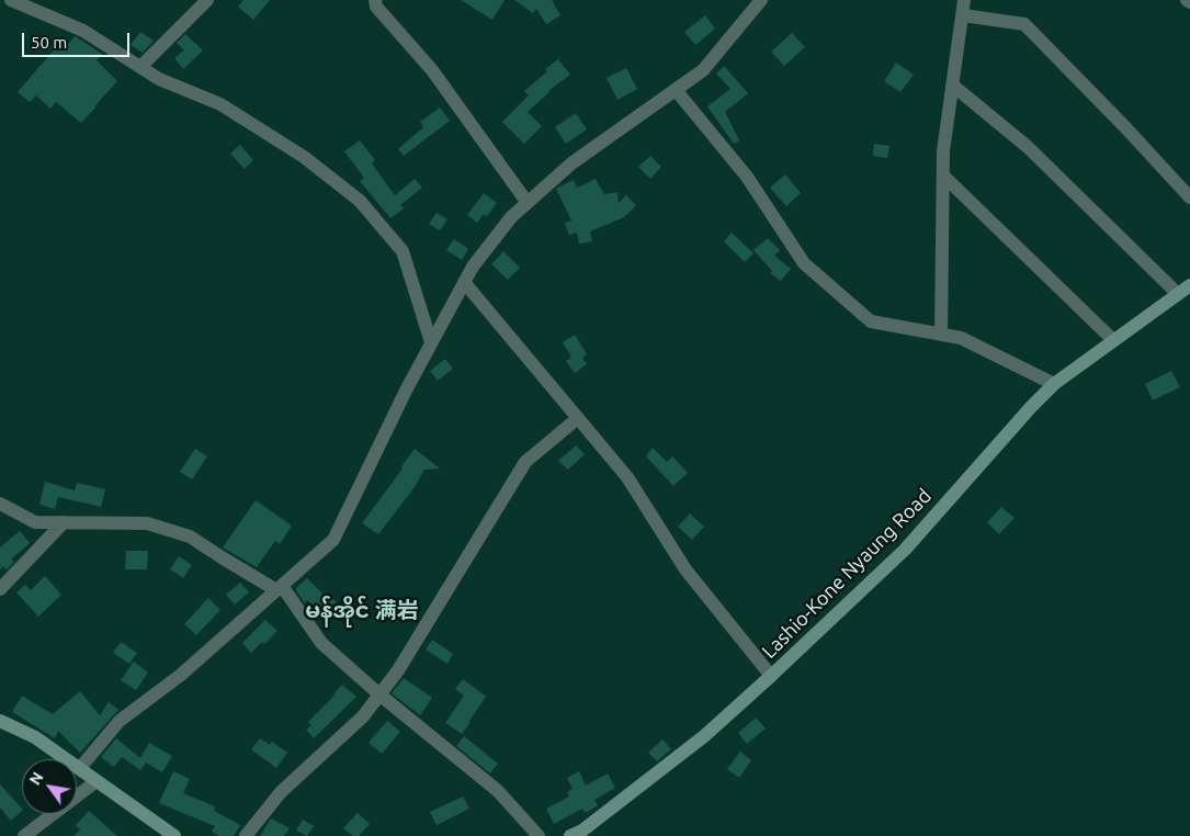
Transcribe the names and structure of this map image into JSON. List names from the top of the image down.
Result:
{
  "streets": {
    "main road": ["Lashio-Kone Nyaung Road"]
  },
  "districts": ["မန်အိုင် 满岩"],
  "scale_bar": "50 m",
  "north": "top left"
}
